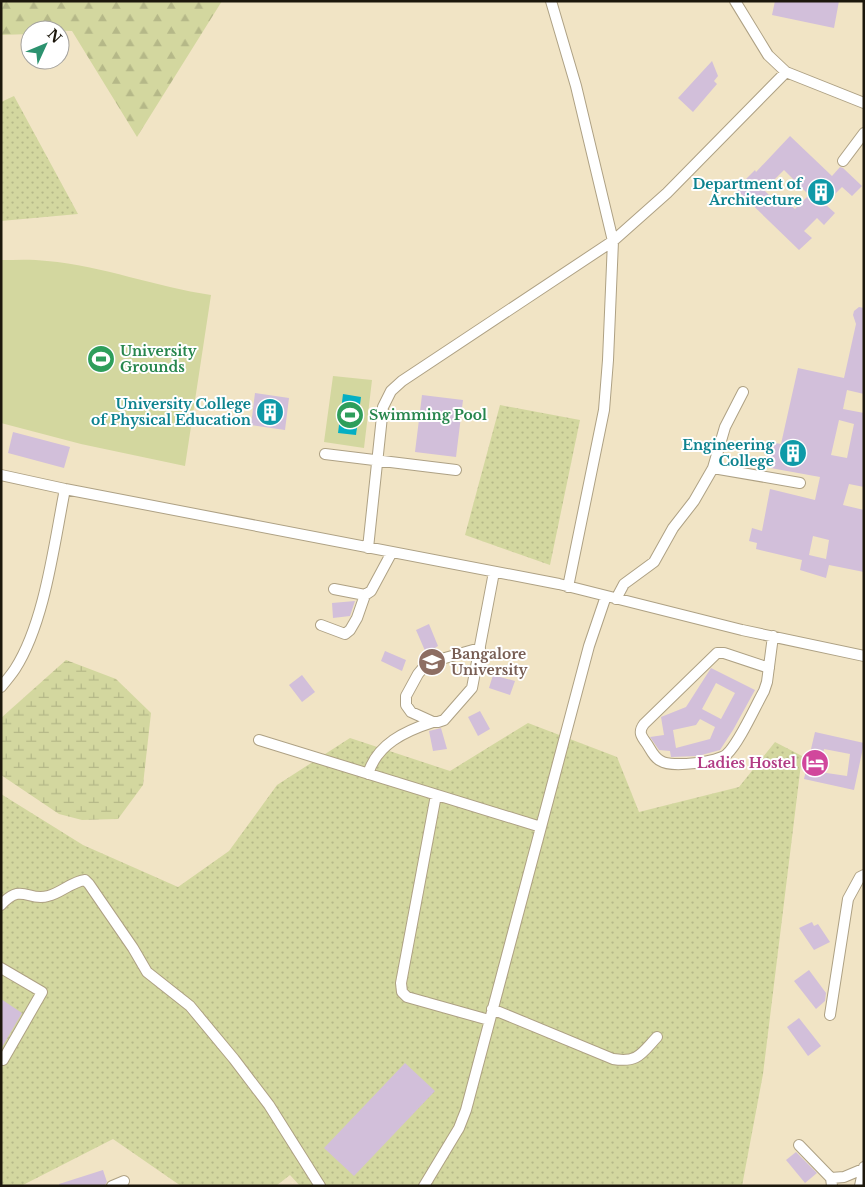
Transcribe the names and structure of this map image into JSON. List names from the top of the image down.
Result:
{
  "places": {
    "building": ["Department of Architecture", "University College of Physical Education", "Engineering College"],
    "sports": ["University Grounds", "Swimming Pool"],
    "school or university": ["Bangalore University"],
    "hotel": ["Ladies Hostel"]
  },
  "north": "top right"
}
